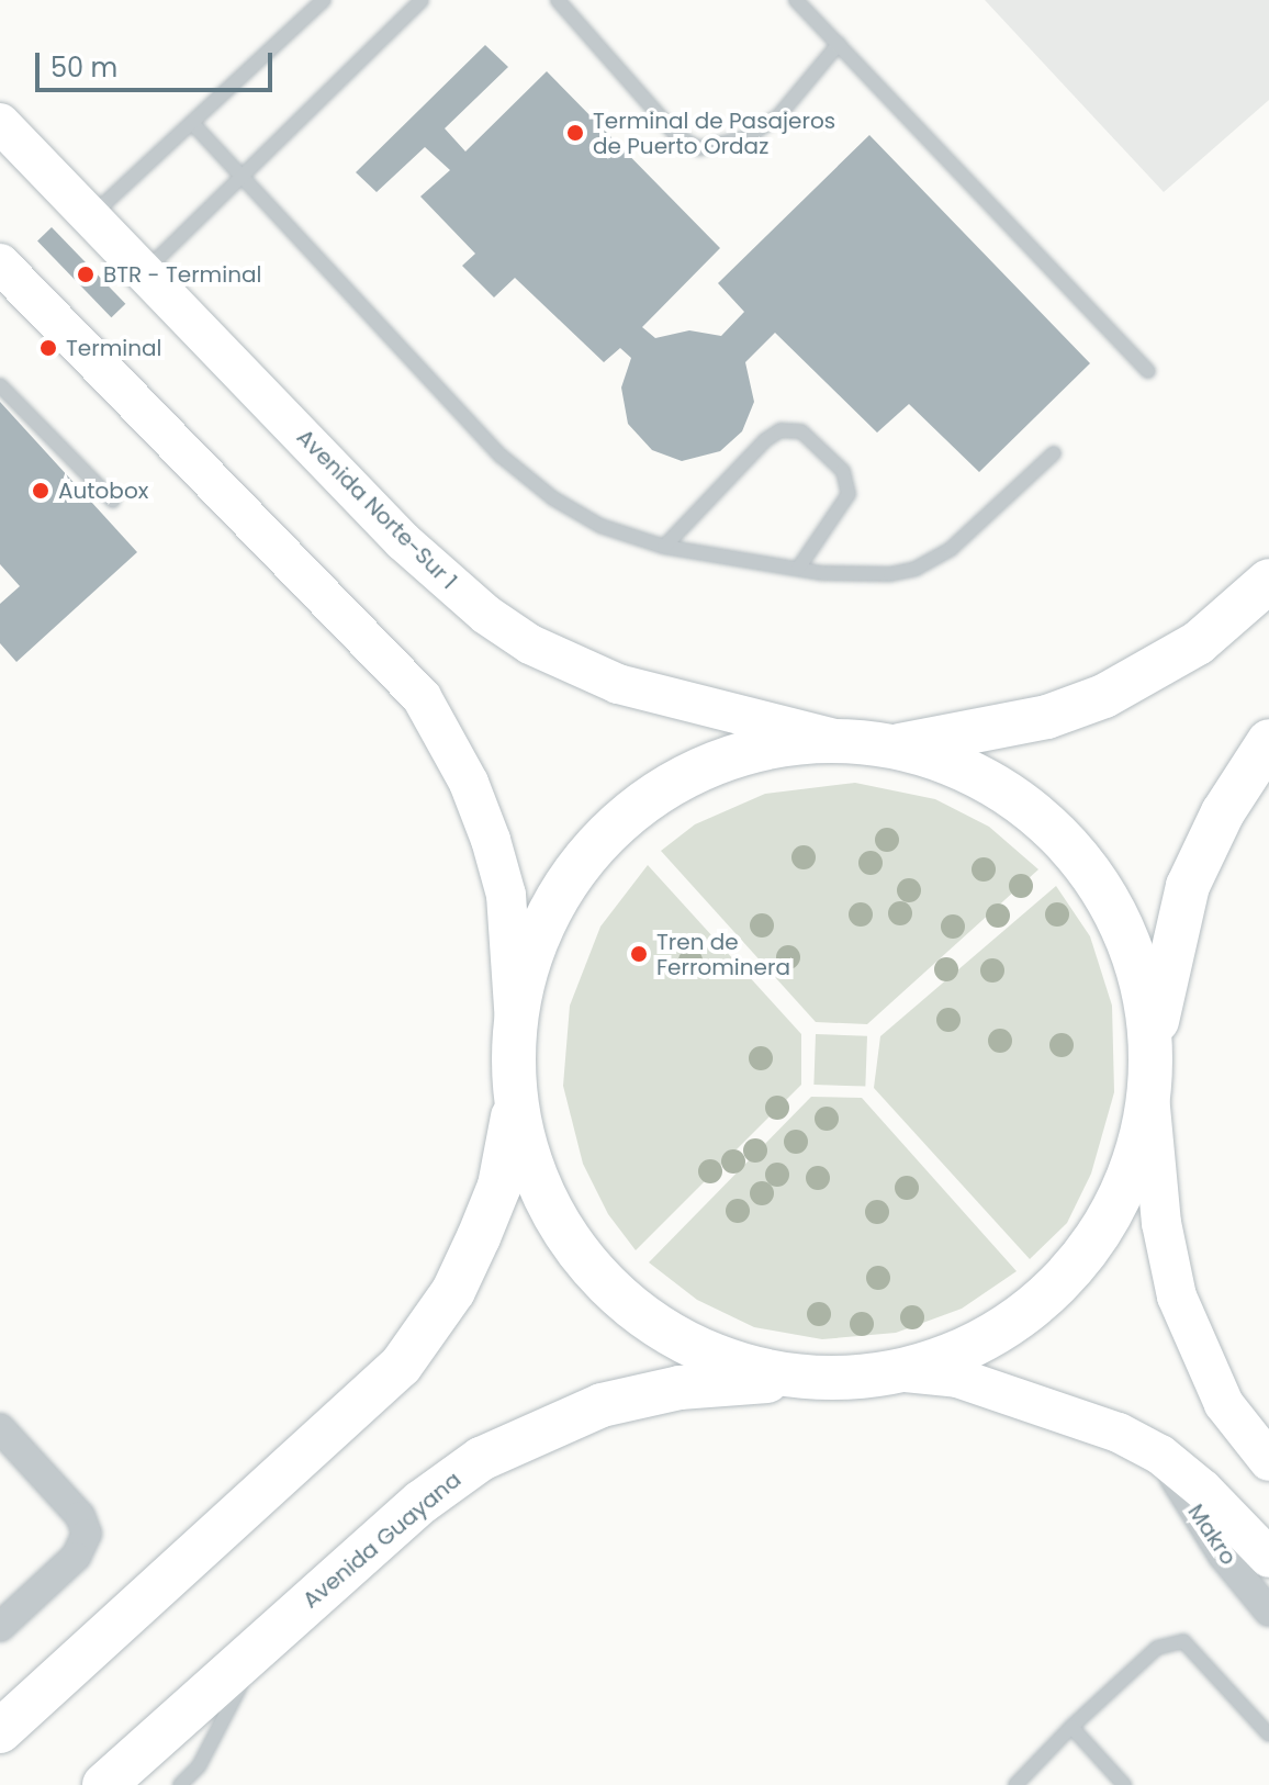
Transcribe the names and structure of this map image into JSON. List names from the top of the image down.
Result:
{
  "streets": {
    "main road": ["Avenida Norte-Sur 1", "Avenida Guayana"],
    "street": ["Makro"]
  },
  "places": [
    "Terminal de Pasajeros de Puerto Ordaz",
    "BTR - Terminal",
    "Terminal",
    "Autobox",
    "Tren de Ferrominera"
  ],
  "scale_bar": "50 m"
}
